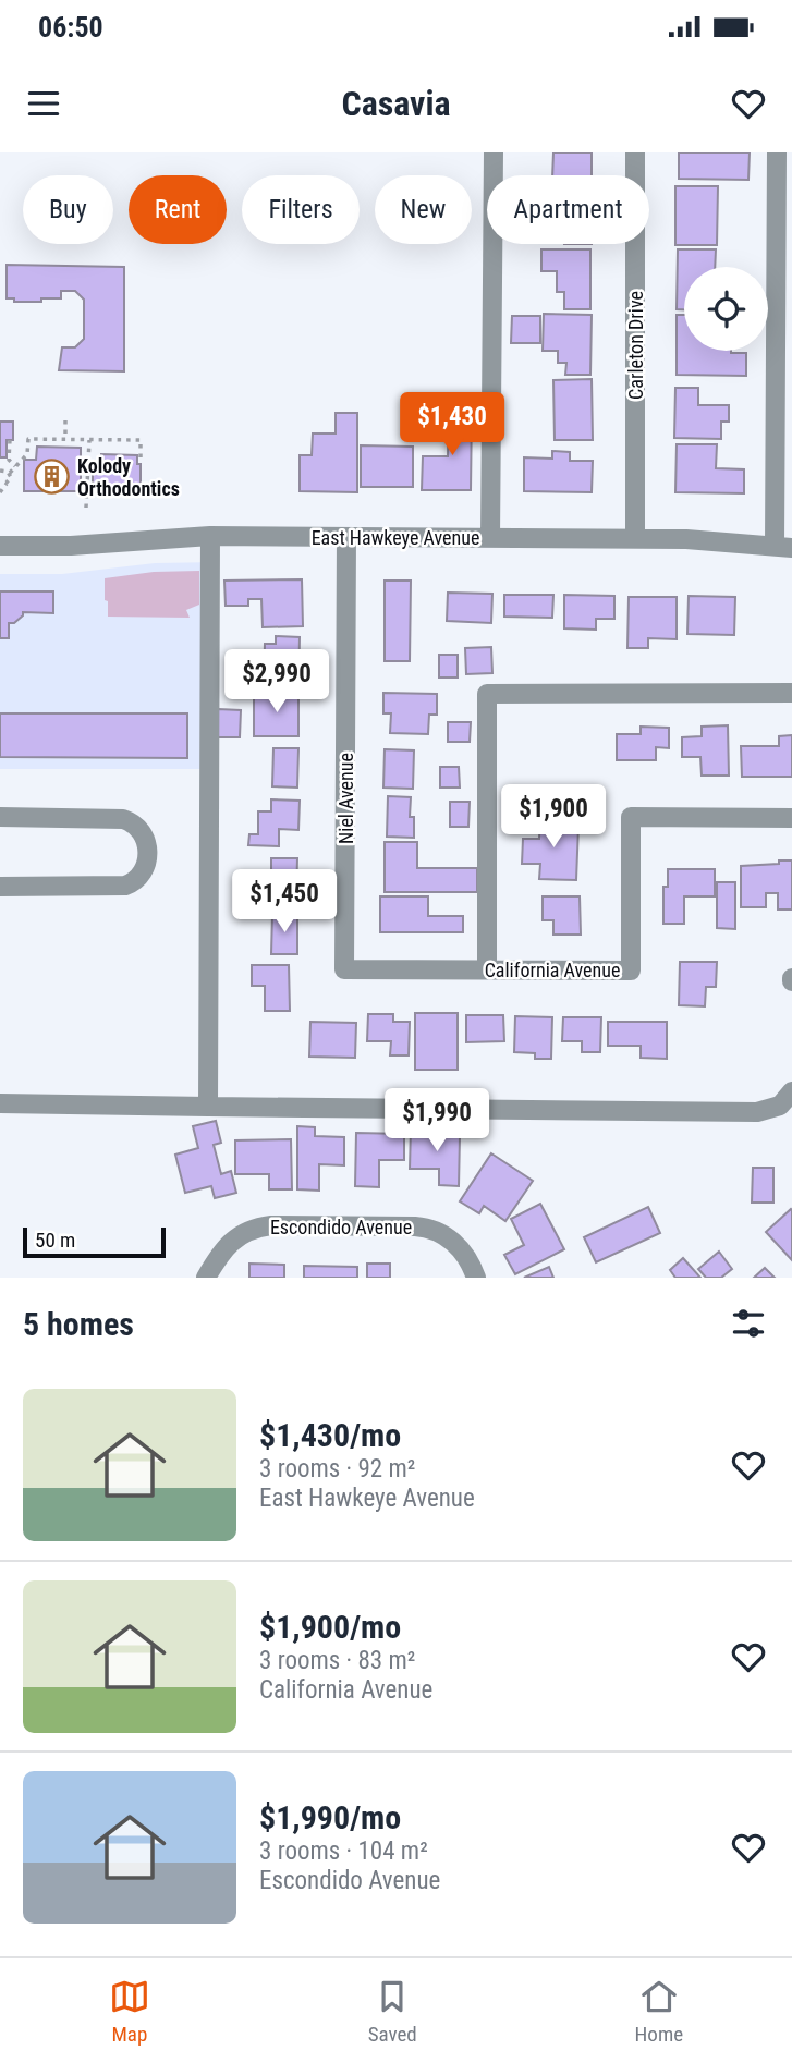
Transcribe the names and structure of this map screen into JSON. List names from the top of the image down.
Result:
{
  "streets": {
    "street": [
      "Carleton Drive",
      "East Hawkeye Avenue",
      "Niel Avenue",
      "California Avenue",
      "Escondido Avenue"
    ]
  },
  "crossings": [
    ["Carleton Drive", "East Hawkeye Avenue"],
    ["East Hawkeye Avenue", "Niel Avenue"],
    ["Niel Avenue", "California Avenue"]
  ],
  "places": {
    "building": ["Kolody Orthodontics"]
  },
  "scale_bar": "50 m",
  "page": {
    "status": "06:50",
    "header": "Casavia",
    "chip": [
      "Buy",
      "Rent",
      "Filters",
      "New",
      "Apartment"
    ],
    "price": [
      "$1,430",
      "$2,990",
      "$1,900",
      "$1,450",
      "$1,990"
    ],
    "scale": "50 m",
    "heading": "5 homes",
    "list": [
      {
        "name": "$1,430/mo",
        "note": "3 rooms · 92 m² · East Hawkeye Avenue"
      },
      {
        "name": "$1,900/mo",
        "note": "3 rooms · 83 m² · California Avenue"
      },
      {
        "name": "$1,990/mo",
        "note": "3 rooms · 104 m² · Escondido Avenue"
      }
    ],
    "tabs": ["Map", "Saved", "Home"]
  }
}
